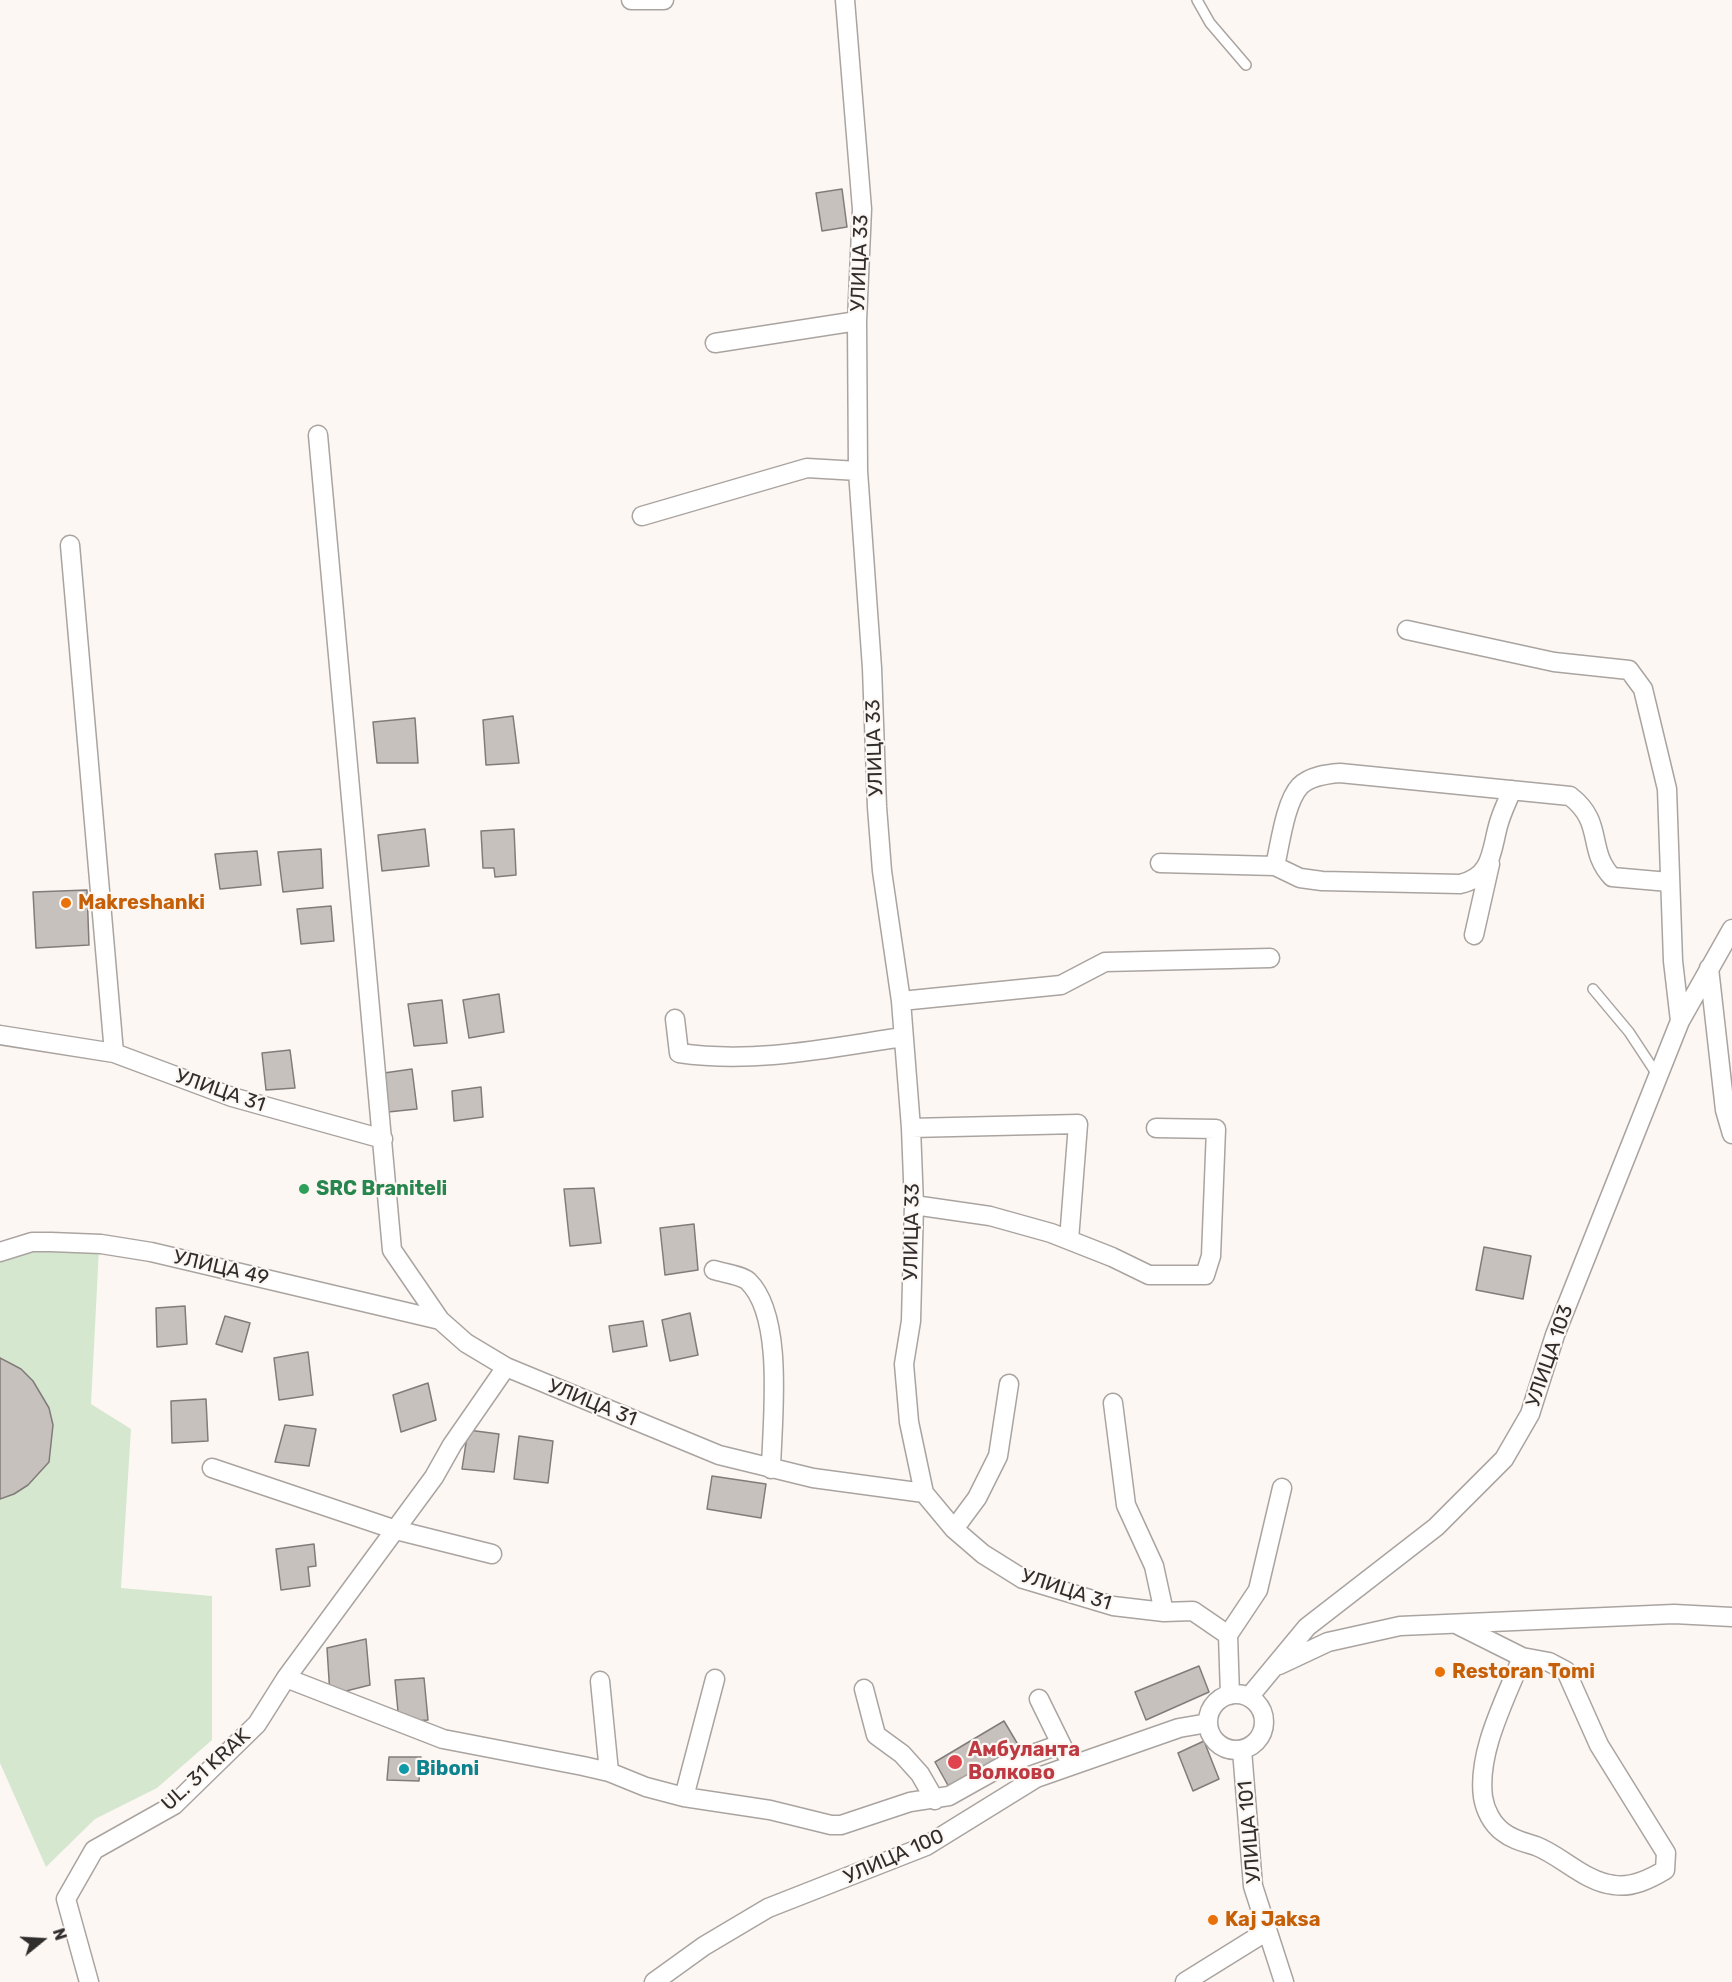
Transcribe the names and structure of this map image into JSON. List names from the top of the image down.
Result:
{
  "streets": {
    "street": [
      "УЛИЦА 33",
      "УЛИЦА 31",
      "УЛИЦА 49",
      "УЛИЦА 103",
      "UL. 31 KRAK",
      "УЛИЦА 101",
      "УЛИЦА 100"
    ]
  },
  "crossings": [
    ["УЛИЦА 33", "УЛИЦА 31"],
    ["УЛИЦА 31", "УЛИЦА 49"],
    ["УЛИЦА 31", "UL. 31 KRAK"],
    ["УЛИЦА 103", "УЛИЦА 101"],
    ["УЛИЦА 103", "УЛИЦА 100"],
    ["УЛИЦА 101", "УЛИЦА 100"]
  ],
  "places": [
    "Makreshanki",
    "SRC Braniteli",
    "Restoran Tomi",
    "Амбуланта Волково",
    "Biboni",
    "Kaj Jaksa"
  ],
  "north": "right"
}
